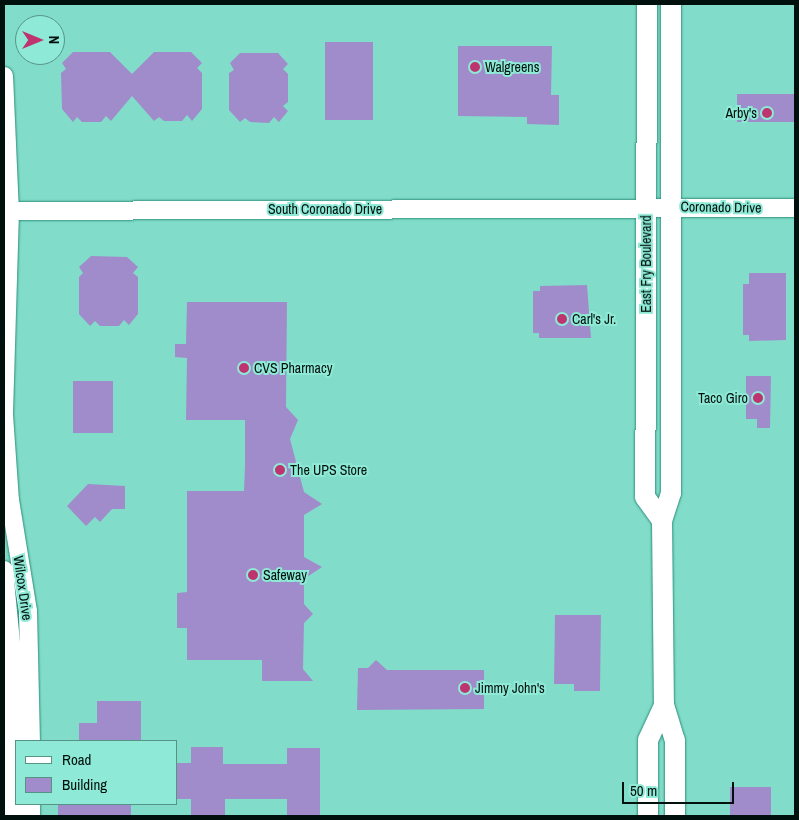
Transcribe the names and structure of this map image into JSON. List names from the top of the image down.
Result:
{
  "streets": {
    "main road": ["East Fry Boulevard"],
    "street": ["Coronado Drive", "South Coronado Drive", "Wilcox Drive"]
  },
  "crossings": [
    ["Coronado Drive", "South Coronado Drive"],
    ["Coronado Drive", "East Fry Boulevard"],
    ["South Coronado Drive", "East Fry Boulevard"],
    ["South Coronado Drive", "Wilcox Drive"]
  ],
  "places": [
    "Walgreens",
    "Arby's",
    "Carl's Jr.",
    "CVS Pharmacy",
    "Taco Giro",
    "The UPS Store",
    "Safeway",
    "Jimmy John's"
  ],
  "legend": ["Road", "Building"],
  "scale_bar": "50 m",
  "north": "right"
}
